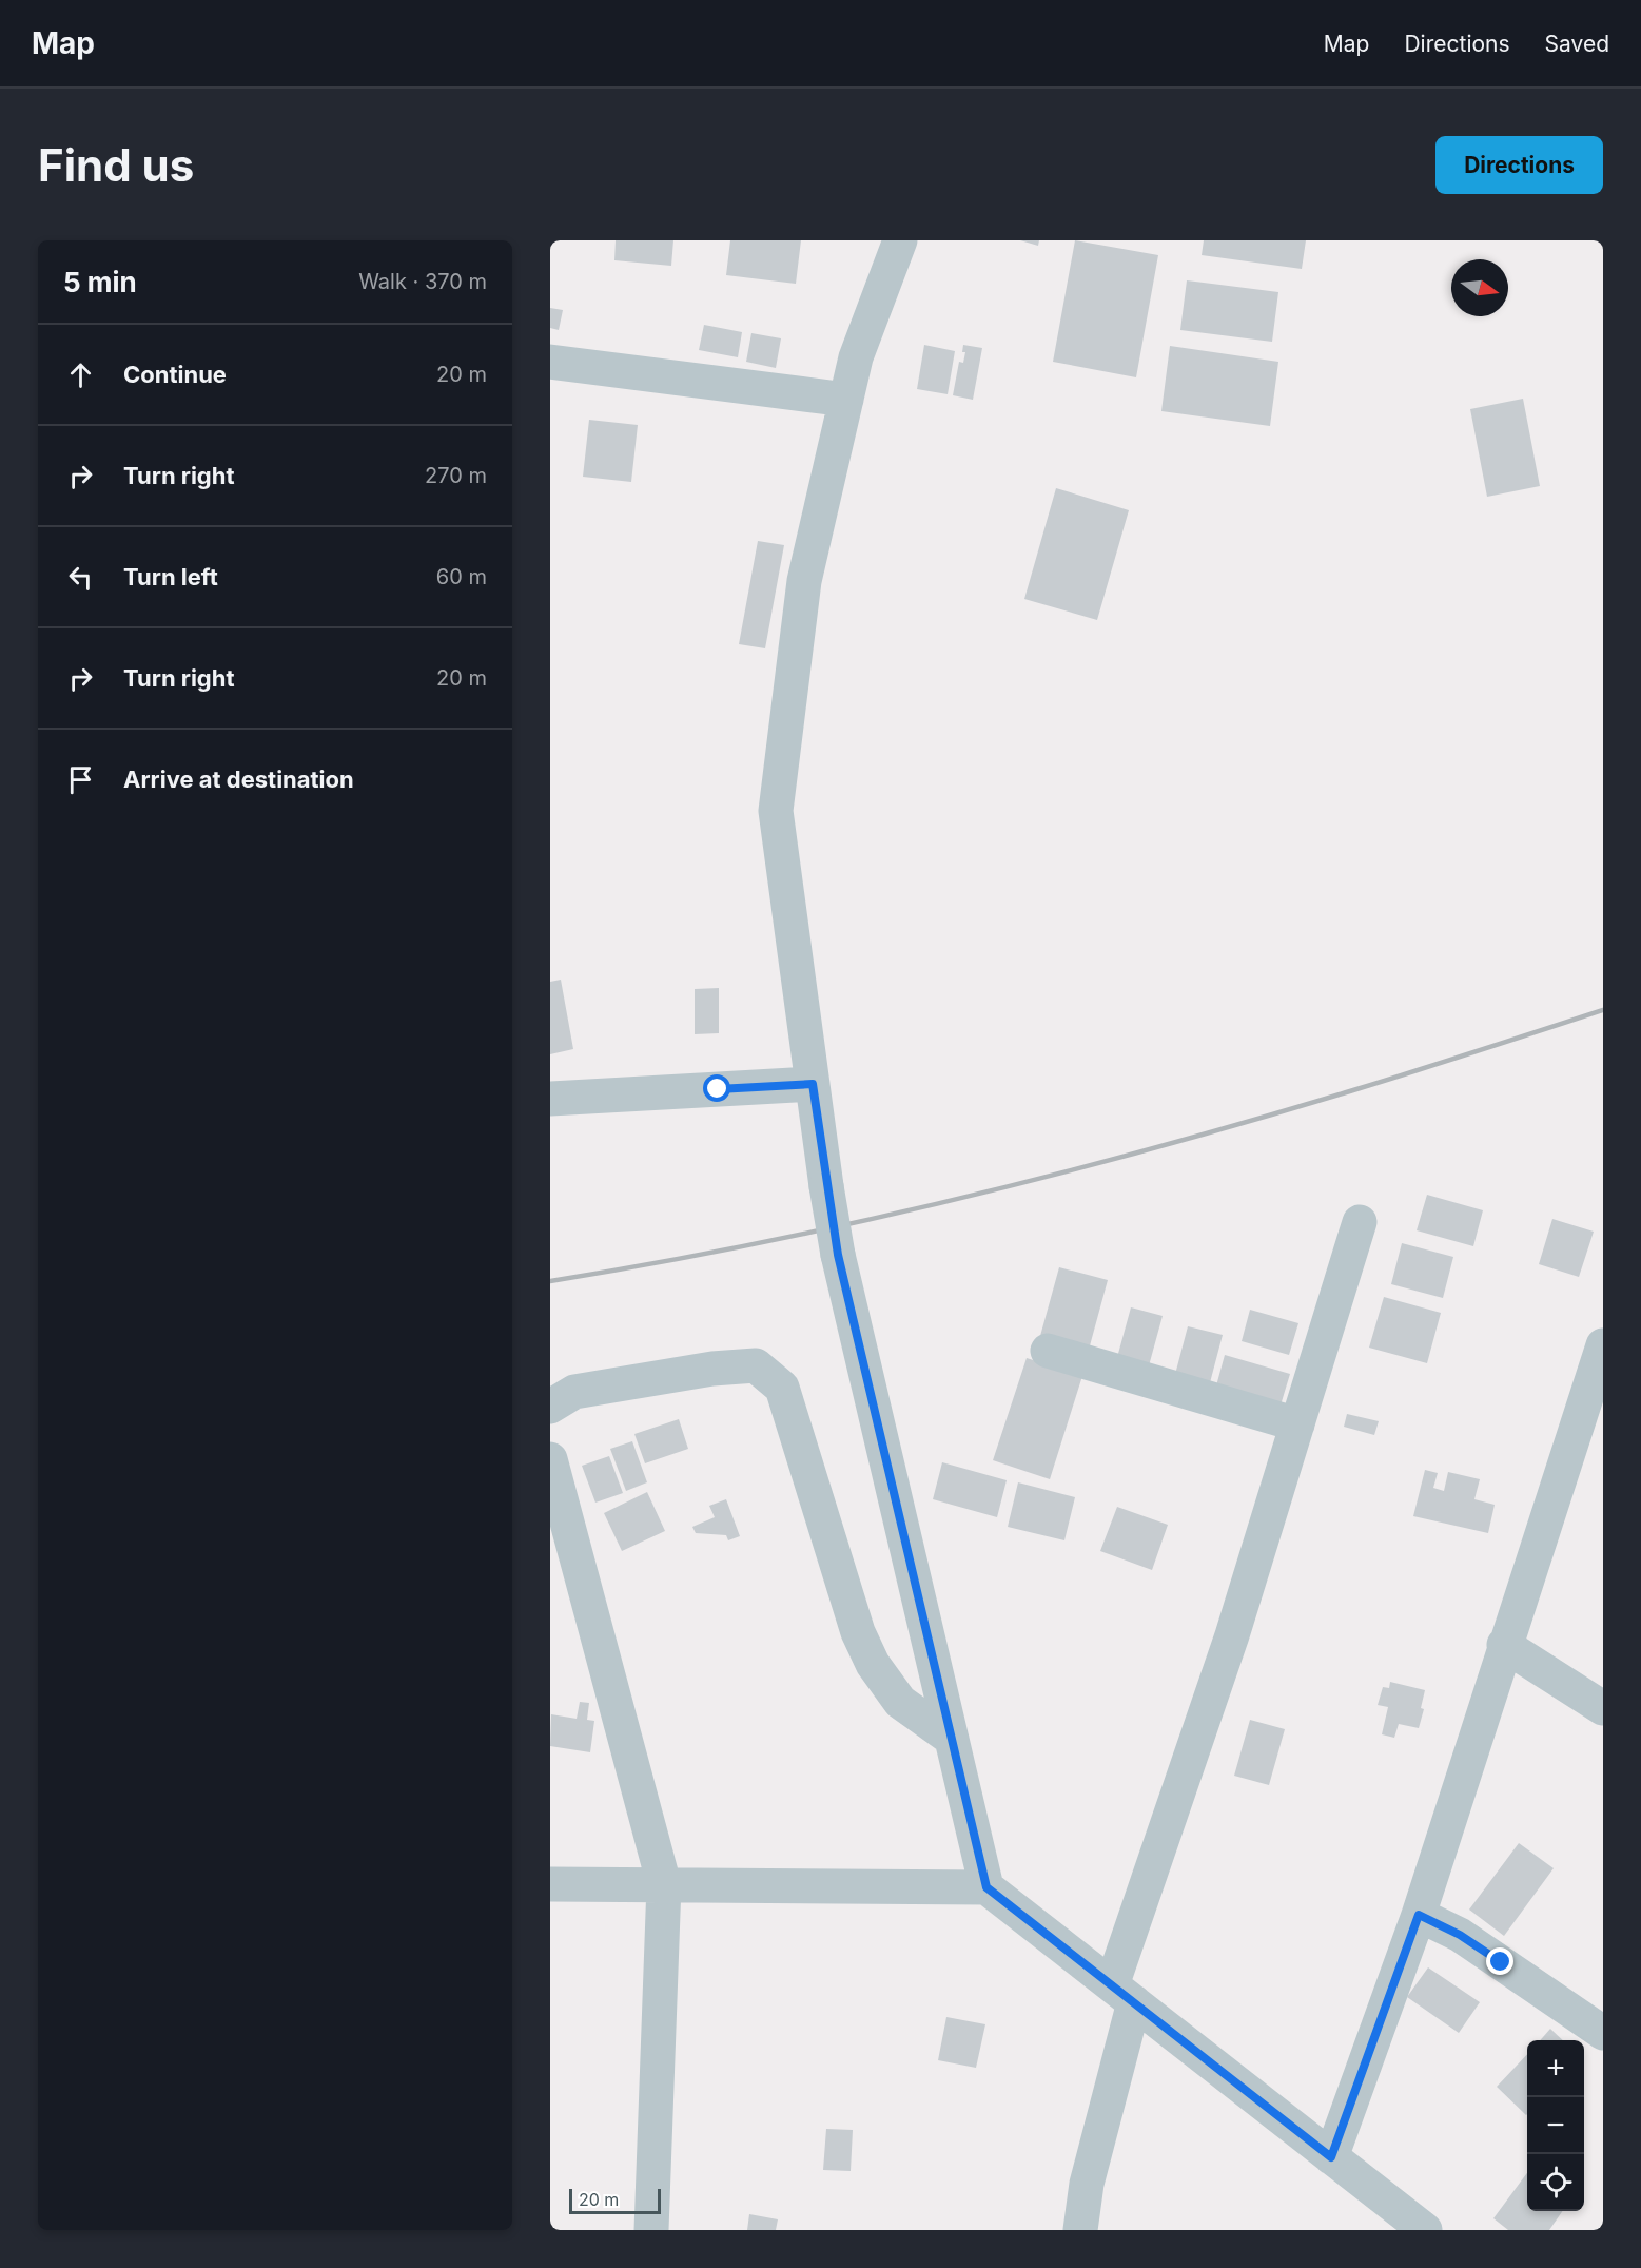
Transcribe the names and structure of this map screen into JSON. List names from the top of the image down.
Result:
{
  "scale_bar": "20 m",
  "north": "right",
  "page": {
    "header": "Map",
    "nav": ["Map", "Directions", "Saved"],
    "buttons": "Directions",
    "title": "Find us",
    "heading": ["5 min", "Walk · 370 m"],
    "list": [
      ["Continue", "20 m"],
      ["Turn right", "270 m"],
      ["Turn left", "60 m"],
      ["Turn right", "20 m"],
      "Arrive at destination"
    ],
    "map_buttons": ["+", "−"],
    "scale": "20 m"
  }
}
